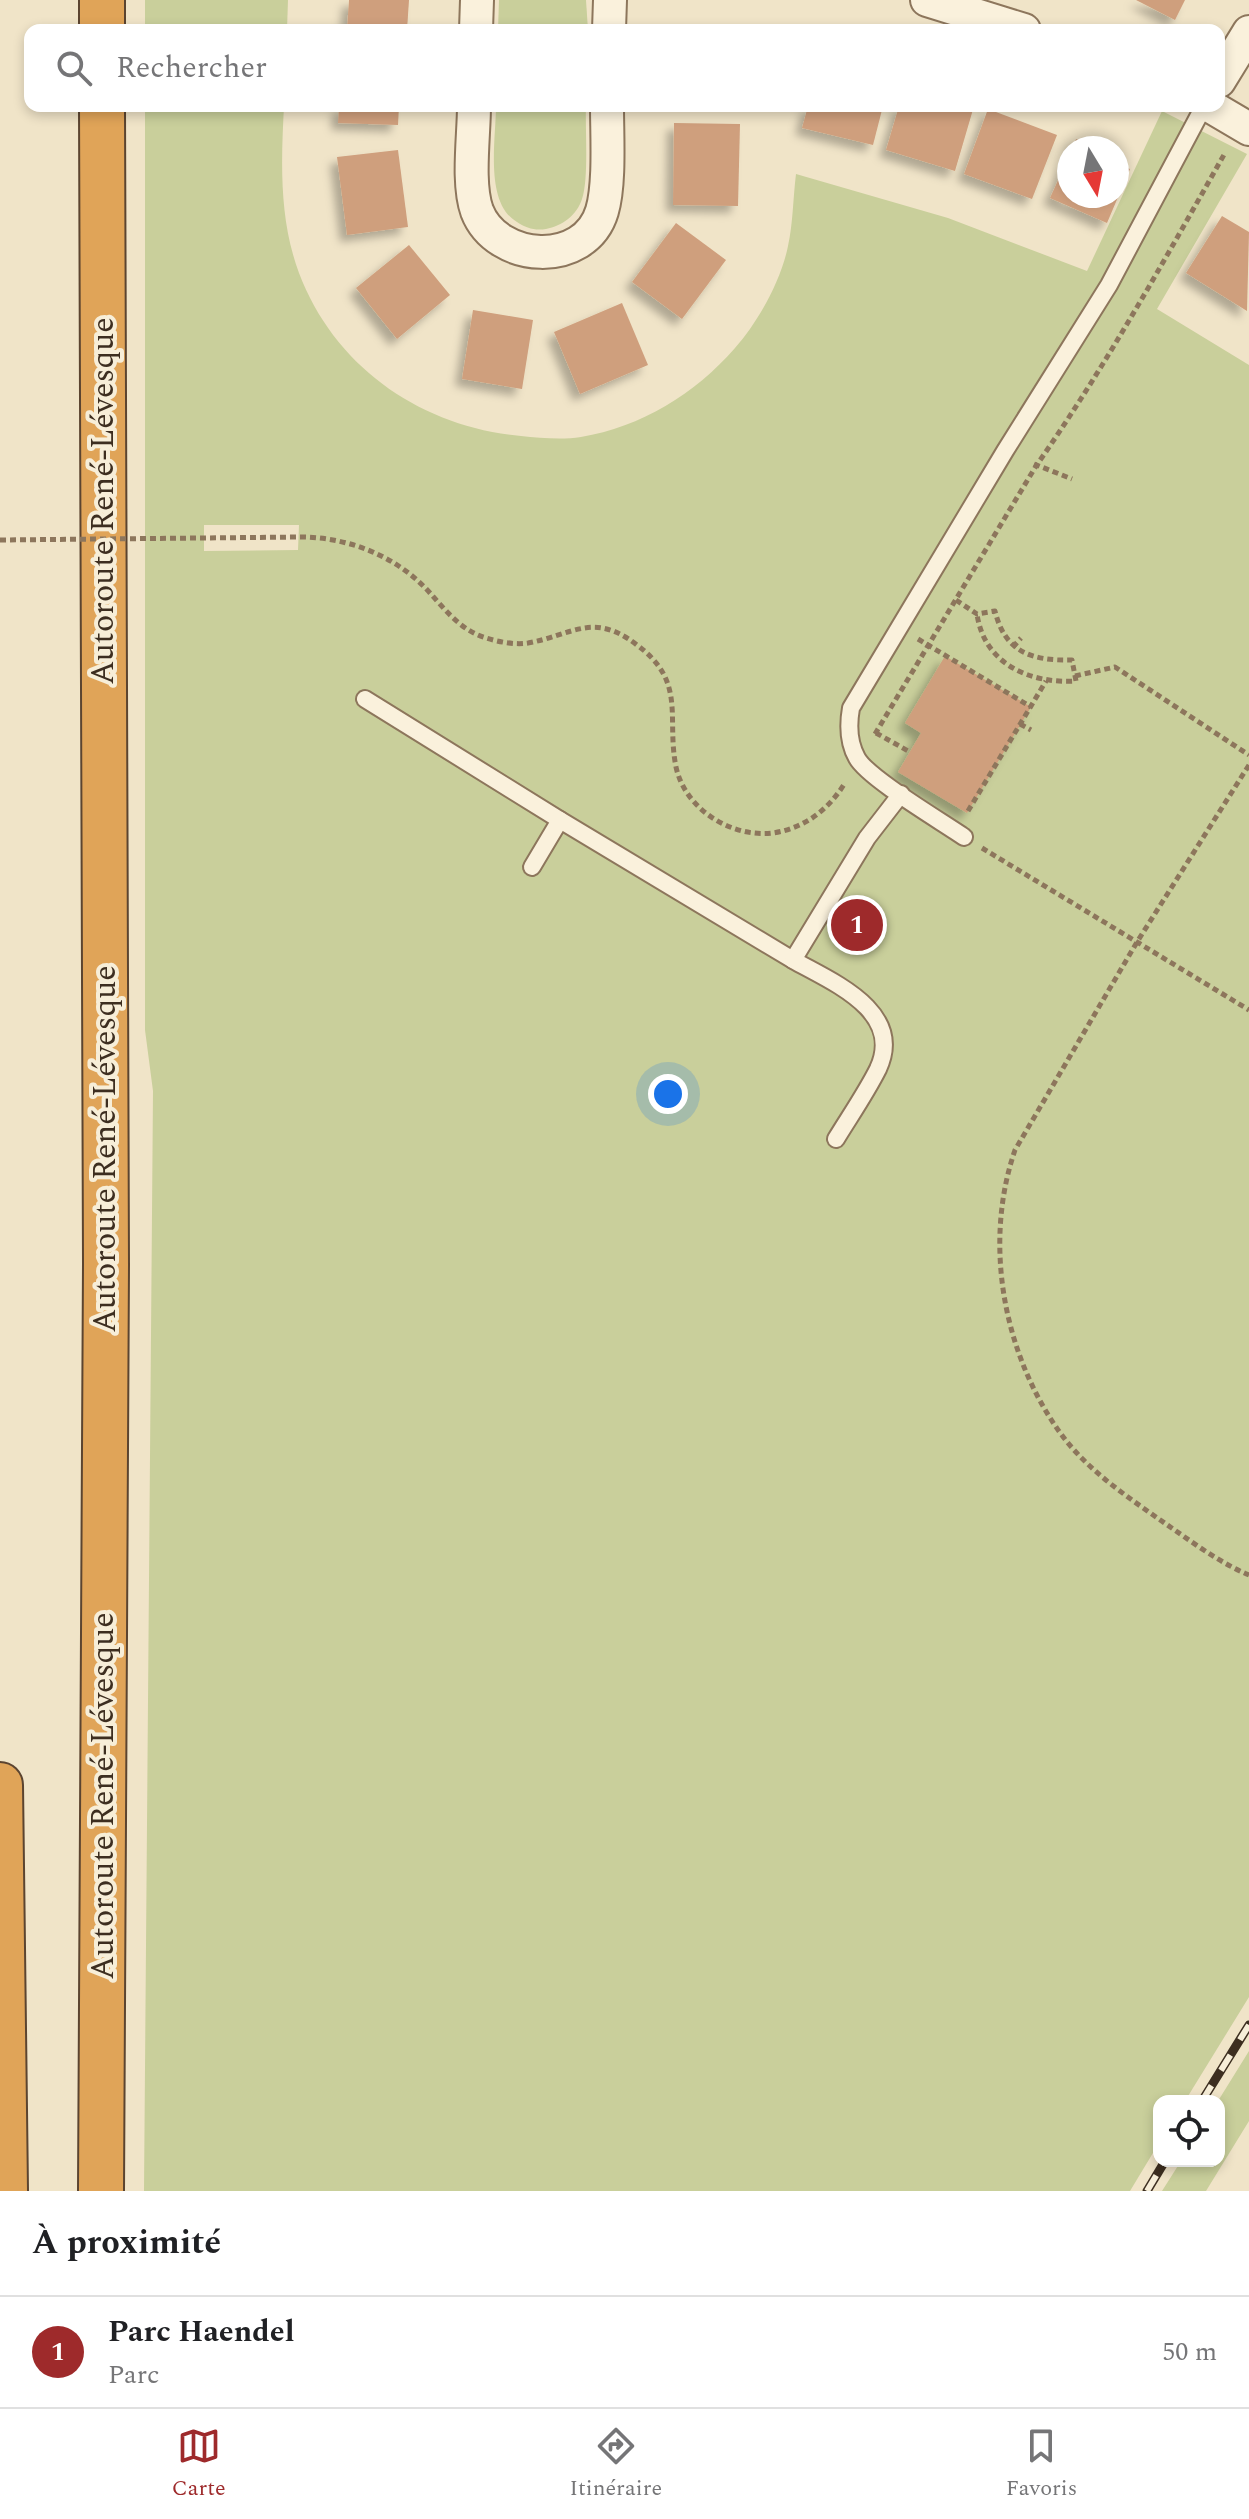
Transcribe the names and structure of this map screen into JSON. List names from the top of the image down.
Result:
{
  "streets": {
    "highway": ["Autoroute René-Lévesque"]
  },
  "north": "bottom",
  "page": {
    "search": "Rechercher",
    "pins": "1",
    "heading": "À proximité",
    "list": [
      {
        "mark": "1",
        "name": "Parc Haendel",
        "note": "Parc",
        "value": "50 m"
      }
    ],
    "nav": ["Carte", "Itinéraire", "Favoris"]
  }
}
